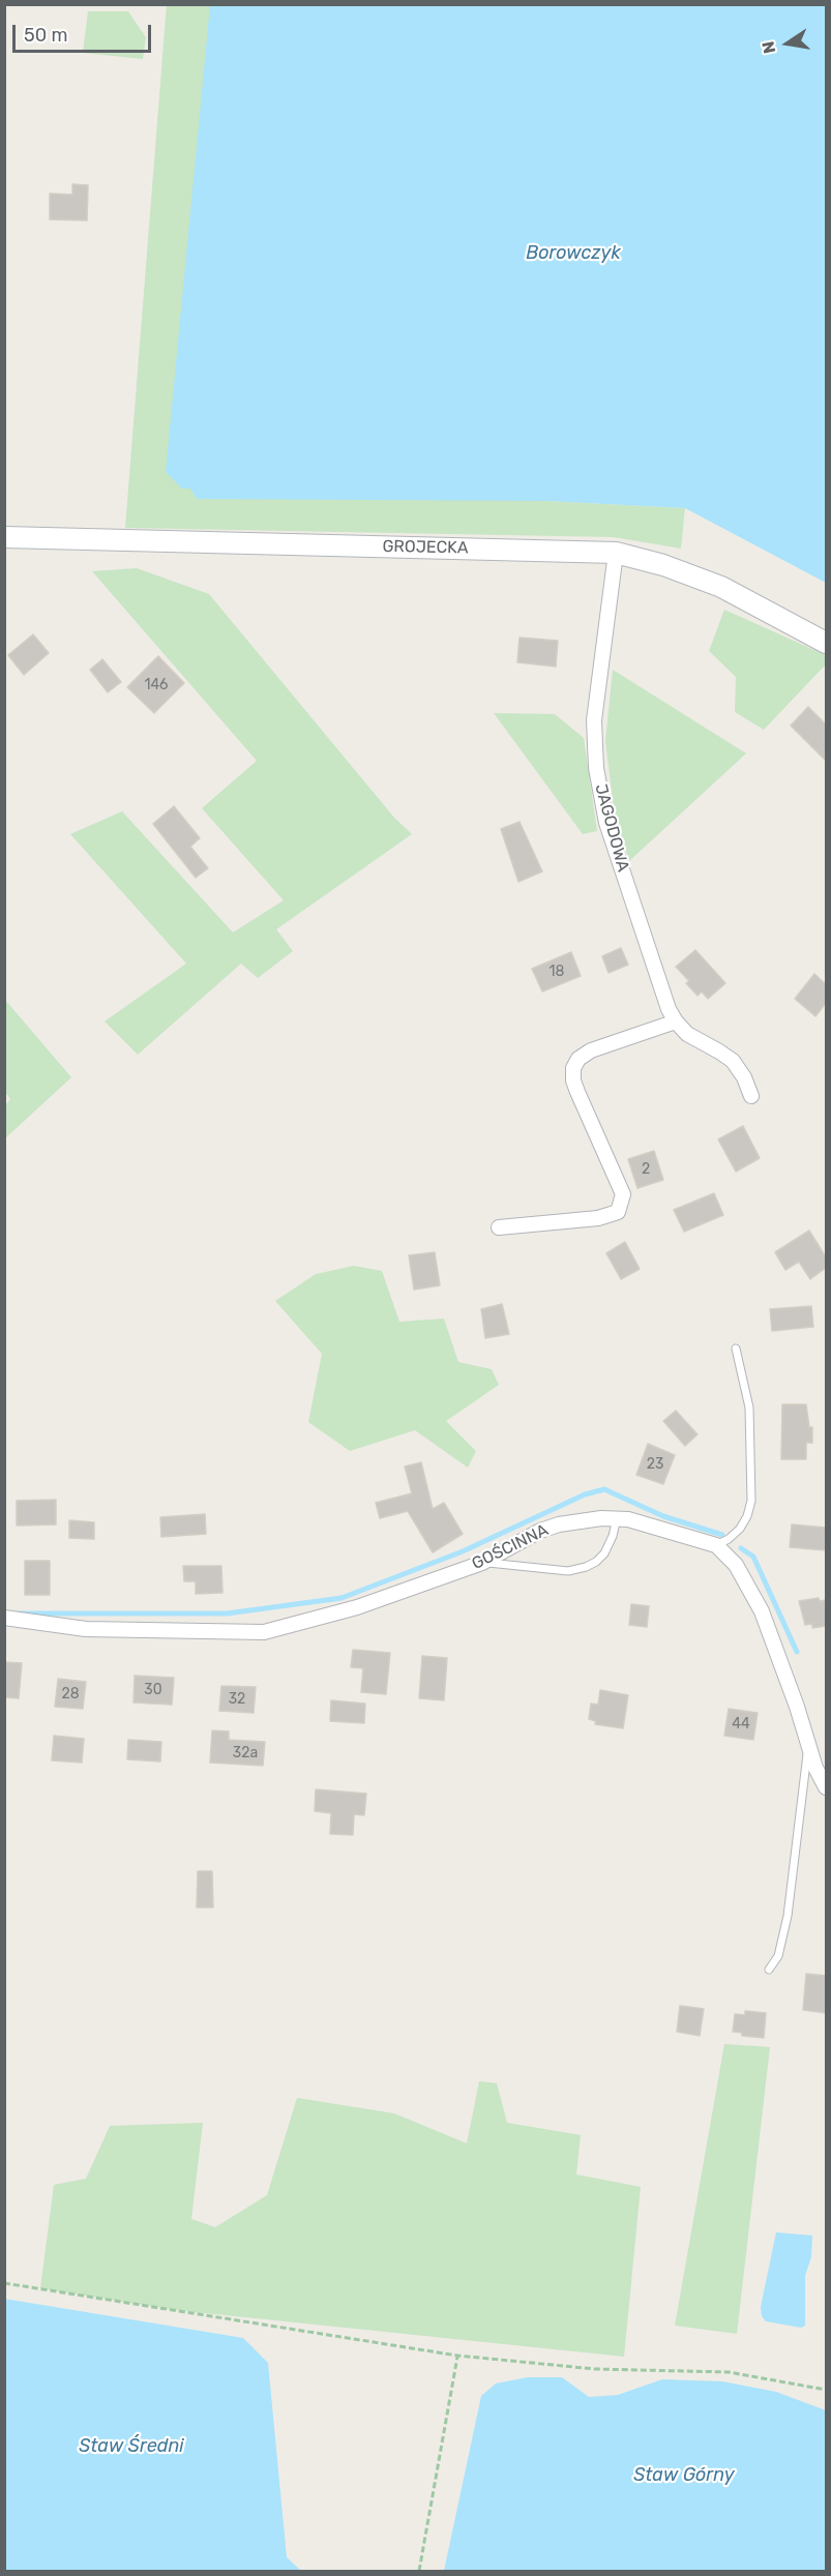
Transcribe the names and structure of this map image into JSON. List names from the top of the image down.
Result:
{
  "streets": {
    "street": ["GROJECKA", "JAGODOWA", "GOŚCINNA"]
  },
  "crossings": [
    ["GROJECKA", "JAGODOWA"]
  ],
  "water": ["Borowczyk", "Staw Średni", "Staw Górny"],
  "house_numbers": [
    "146",
    "18",
    "2",
    "23",
    "30",
    "28",
    "32",
    "44",
    "32a"
  ],
  "scale_bar": "50 m",
  "north": "left"
}
